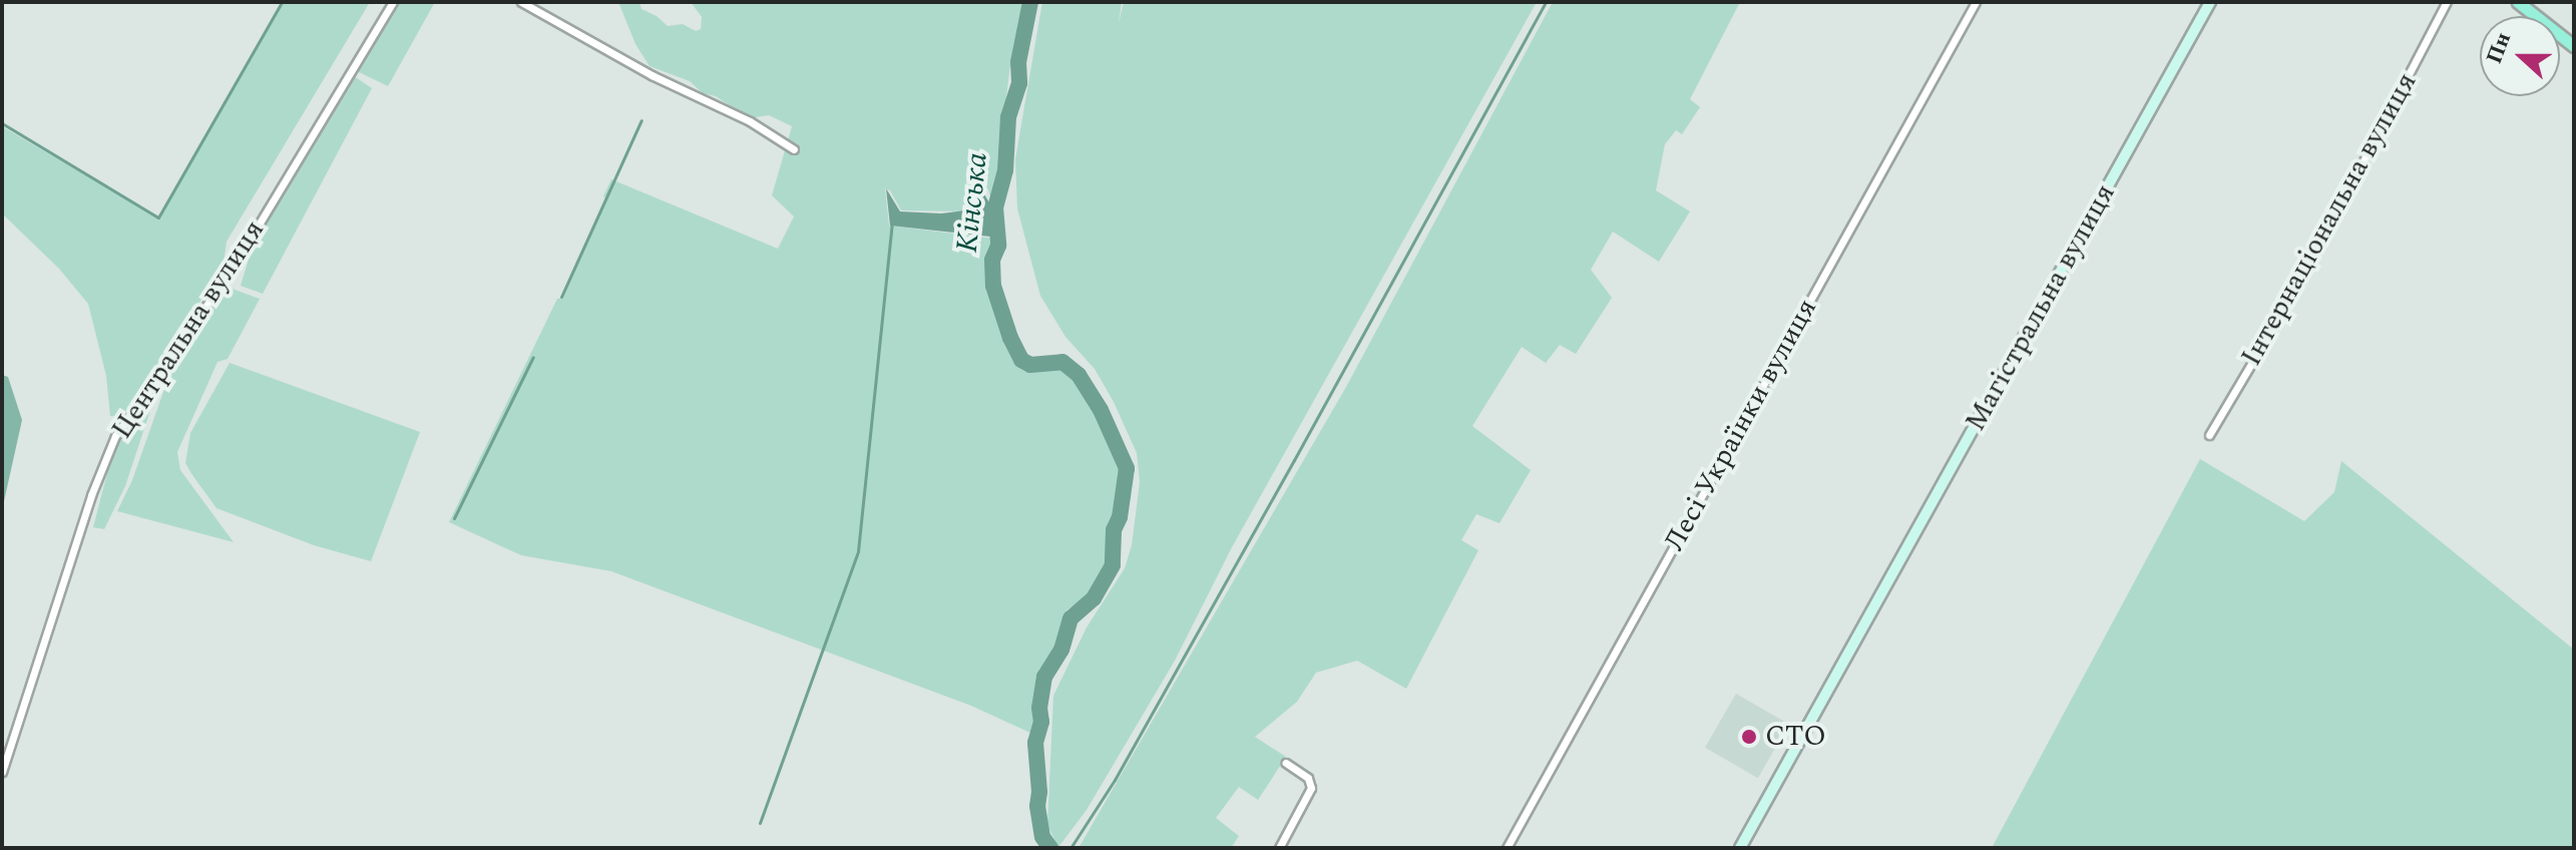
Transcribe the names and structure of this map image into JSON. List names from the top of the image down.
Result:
{
  "streets": {
    "main road": ["Магістральна вулиця"],
    "street": ["Інтернаціональна вулиця", "Центральна вулиця", "Лесі Українки вулиця"]
  },
  "water": ["Кінська"],
  "places": ["СТО"],
  "north": "left"
}
